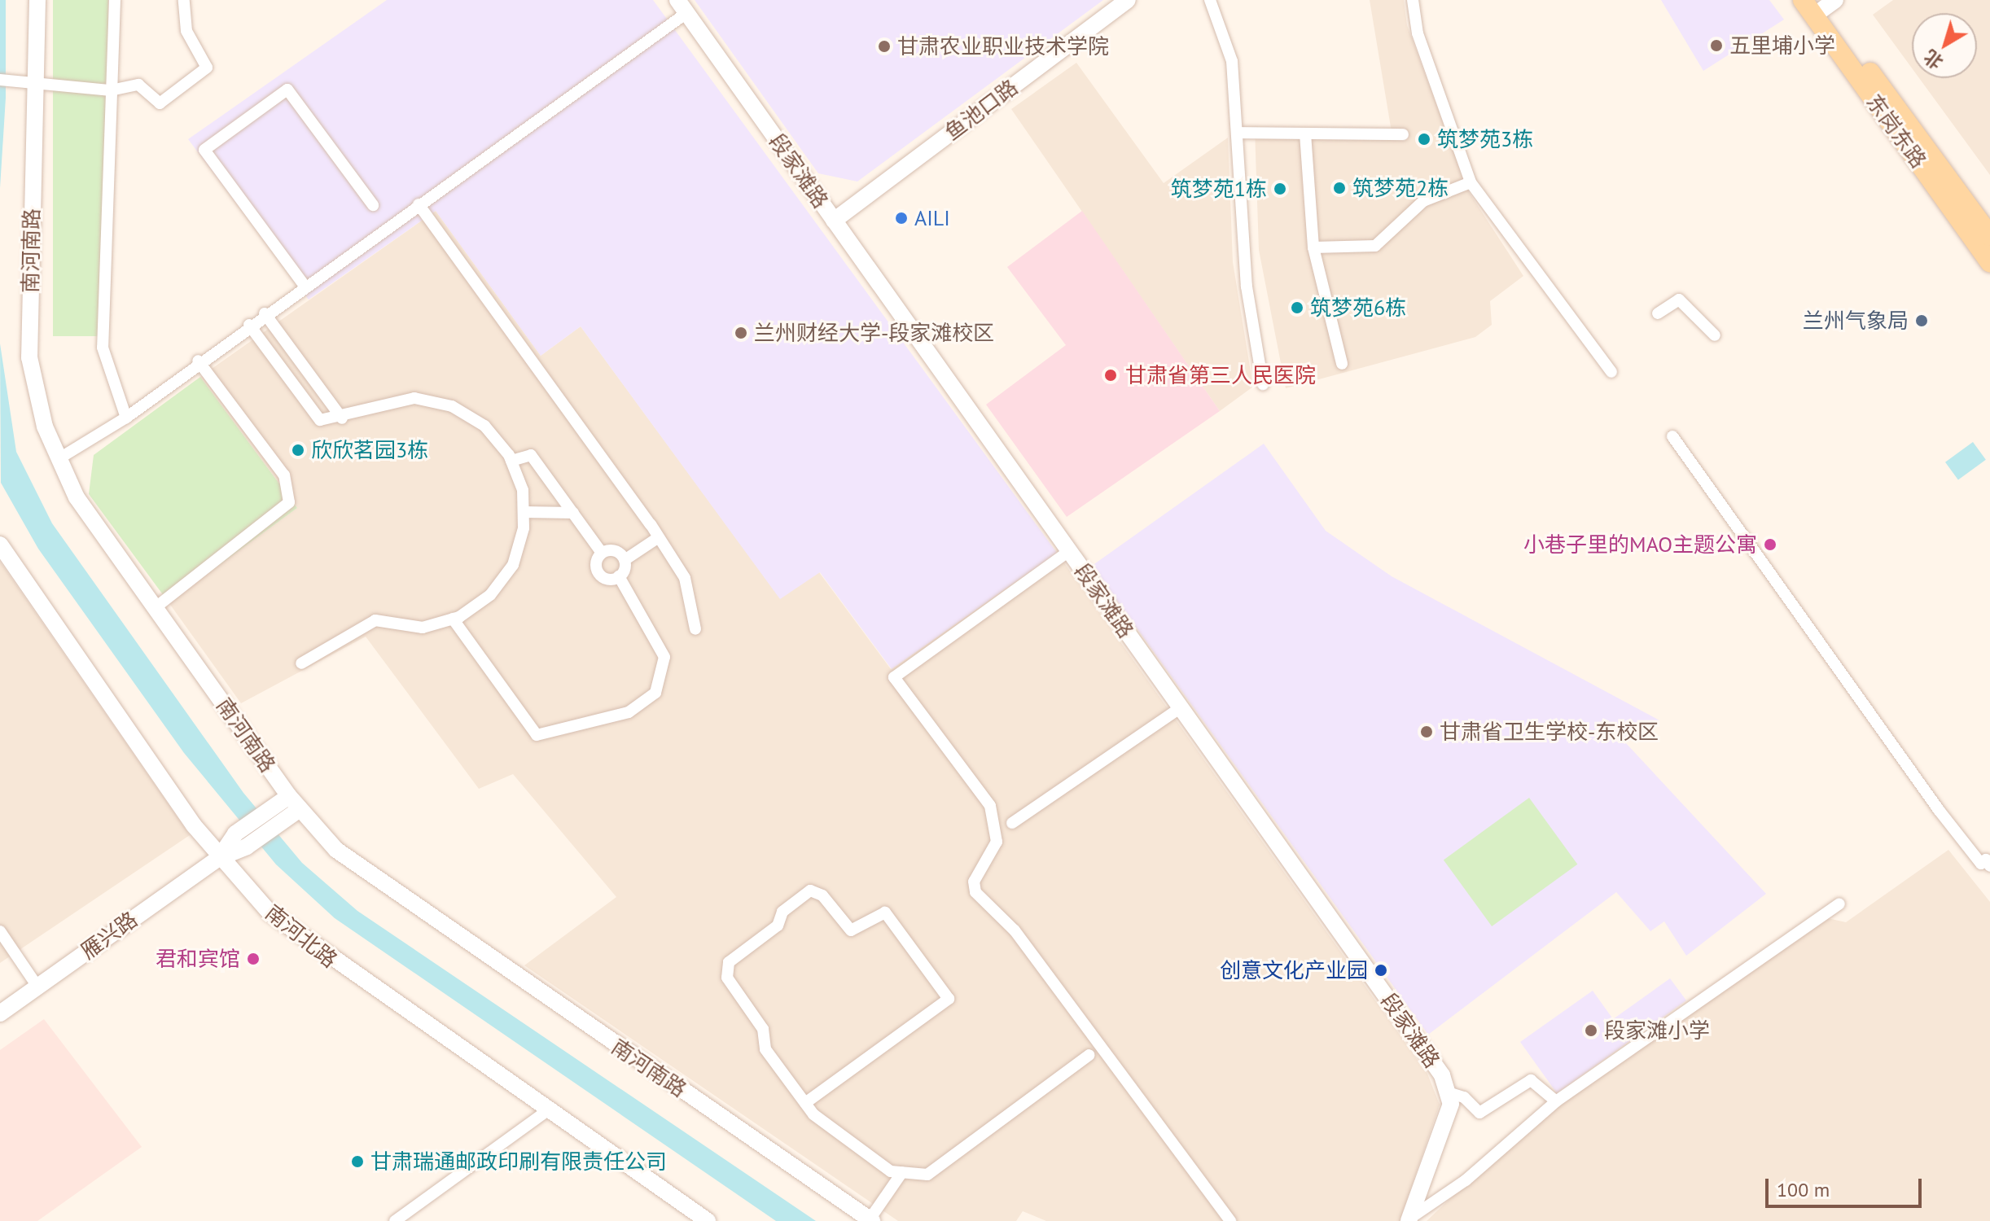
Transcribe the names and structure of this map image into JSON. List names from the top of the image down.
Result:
{
  "streets": {
    "main road": ["东岗东路"],
    "street": [
      "鱼池口路",
      "段家滩路",
      "南河南路",
      "雁兴路",
      "南河北路"
    ]
  },
  "crossings": [
    ["鱼池口路", "段家滩路"],
    ["南河南路", "雁兴路"],
    ["雁兴路", "南河北路"]
  ],
  "places": [
    "五里埔小学",
    "甘肃农业职业技术学院",
    "筑梦苑3栋",
    "筑梦苑2栋",
    "筑梦苑1栋",
    "AILI",
    "筑梦苑6栋",
    "兰州气象局",
    "兰州财经大学-段家滩校区",
    "甘肃省第三人民医院",
    "欣欣茗园3栋",
    "小巷子里的MAO主题公寓",
    "甘肃省卫生学校-东校区",
    "君和宾馆",
    "创意文化产业园",
    "段家滩小学",
    "甘肃瑞通邮政印刷有限责任公司"
  ],
  "scale_bar": "100 m",
  "north": "bottom left"
}
